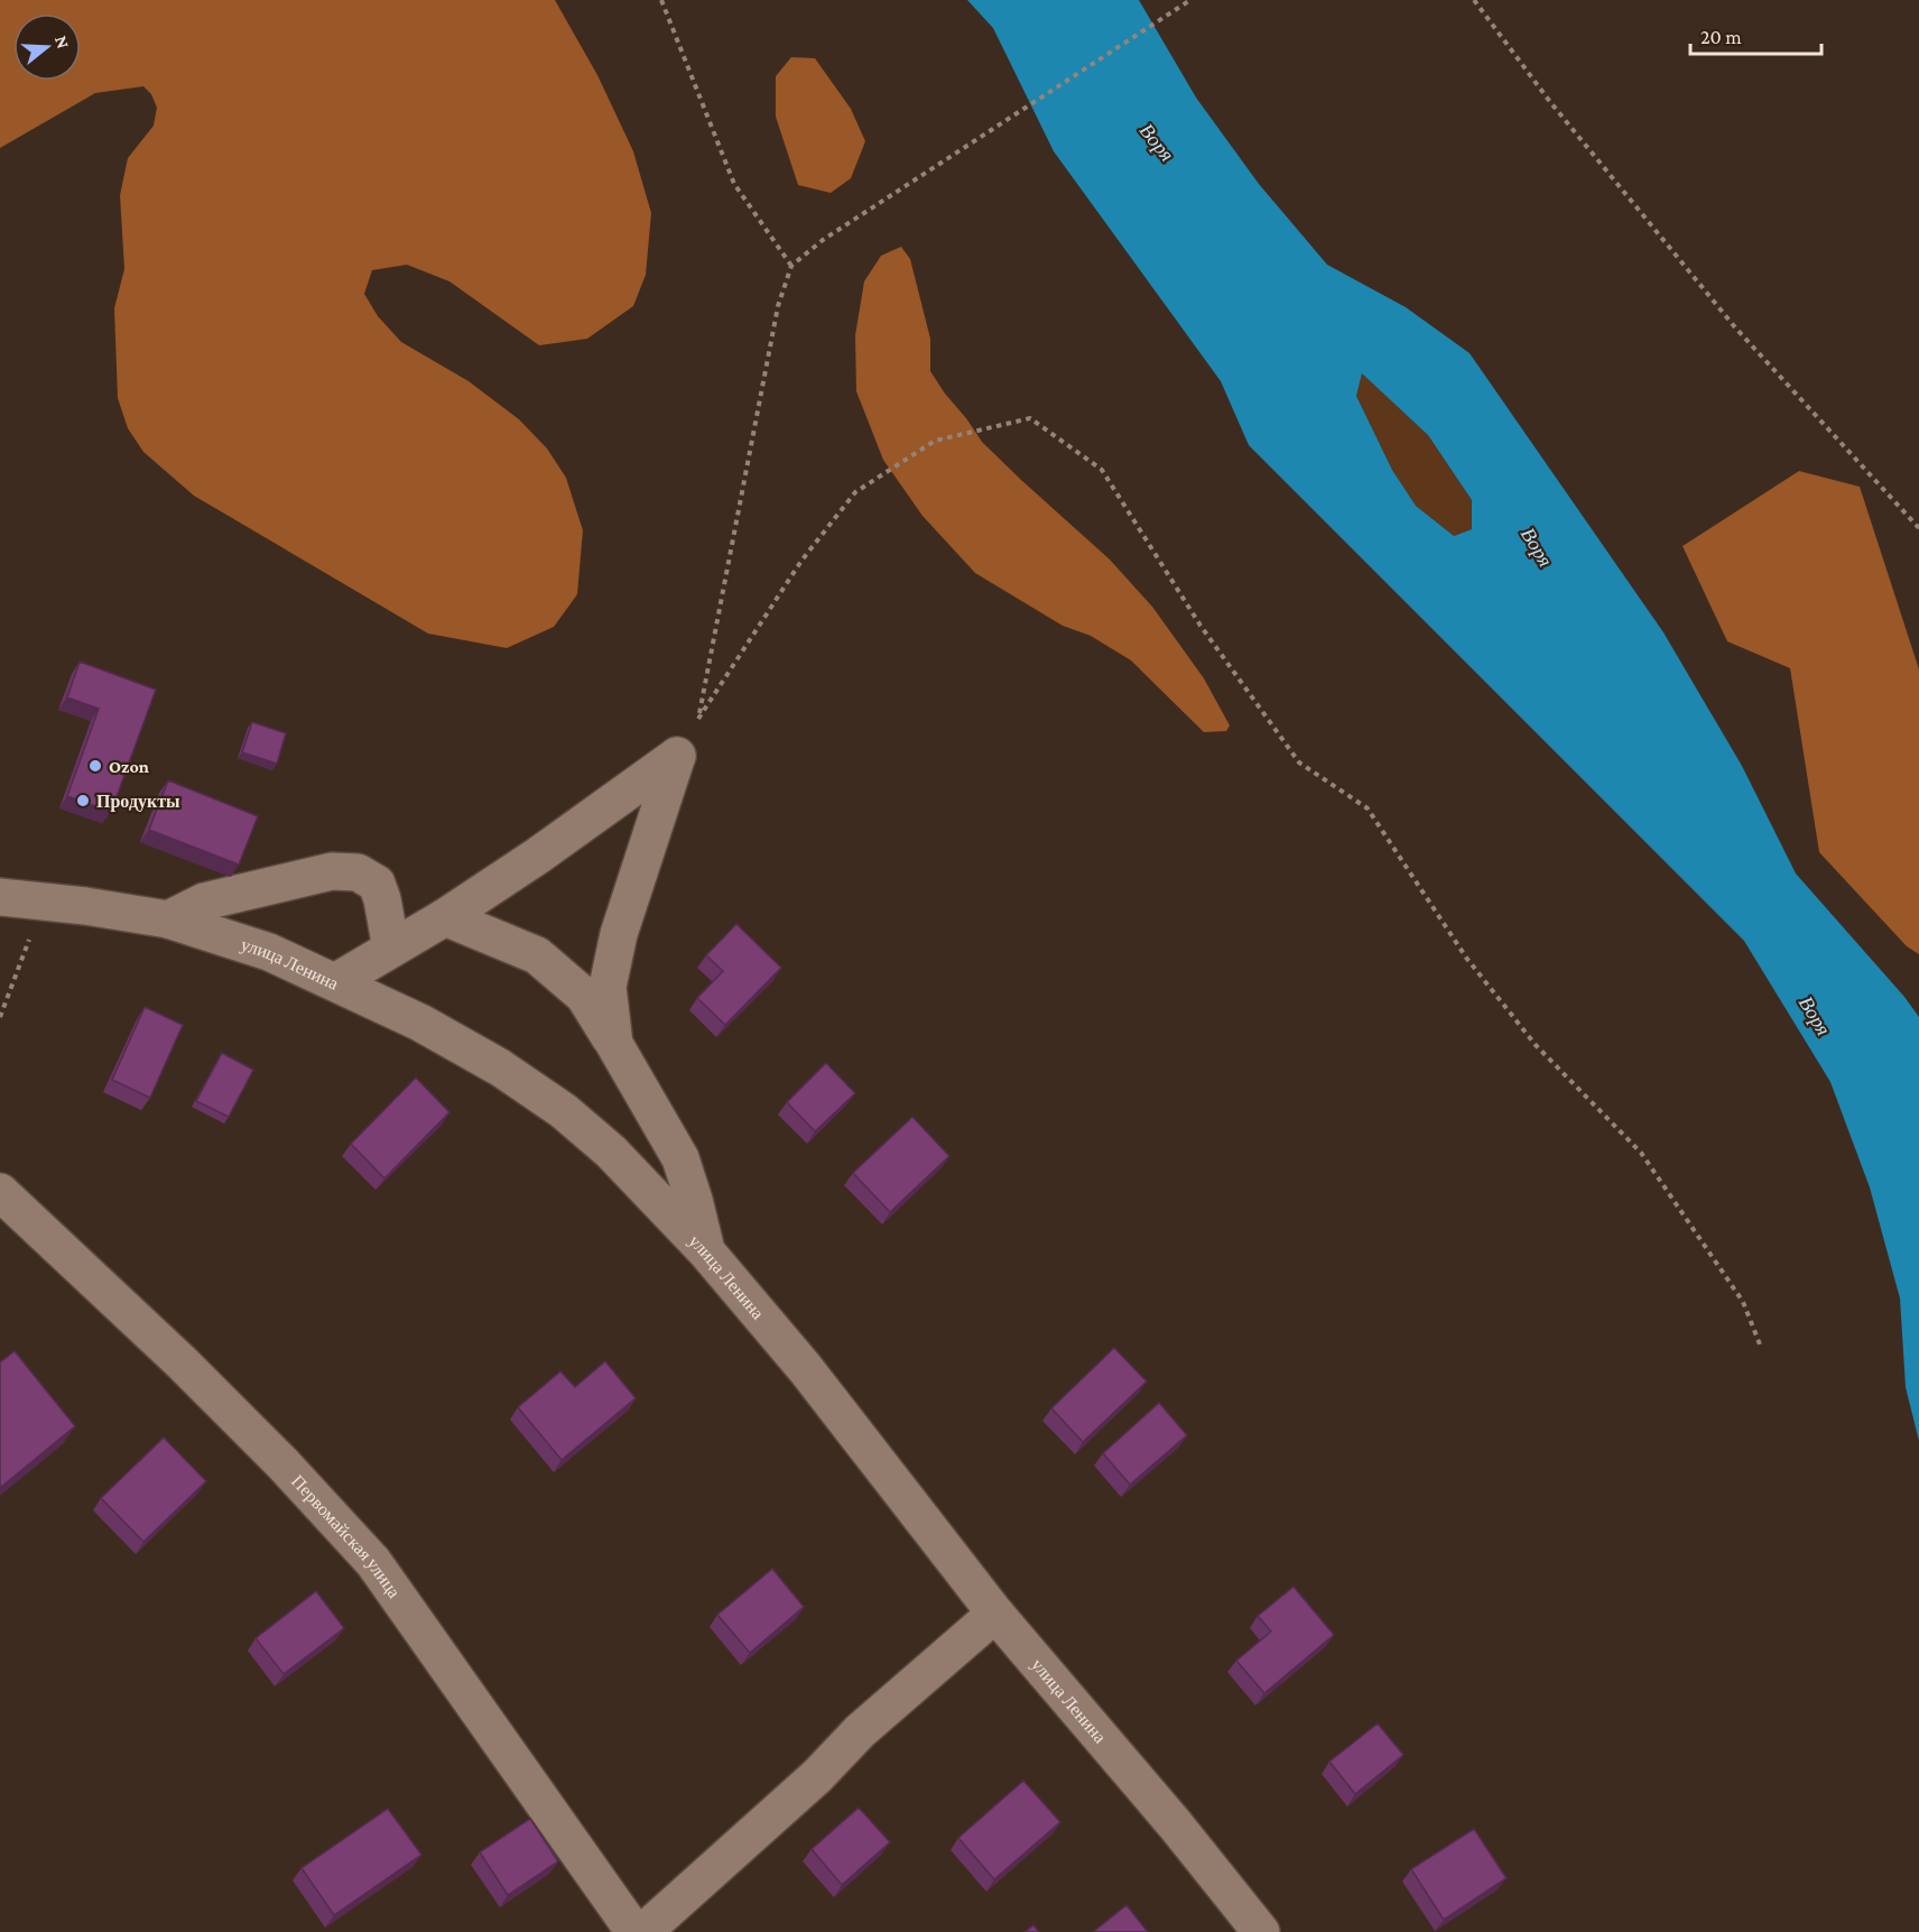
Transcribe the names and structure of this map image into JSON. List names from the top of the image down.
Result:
{
  "streets": {
    "street": ["улица Ленина", "Первомайская улица"]
  },
  "water": ["Воря"],
  "places": ["Ozon", "Продукты"],
  "scale_bar": "20 m",
  "north": "right"
}
